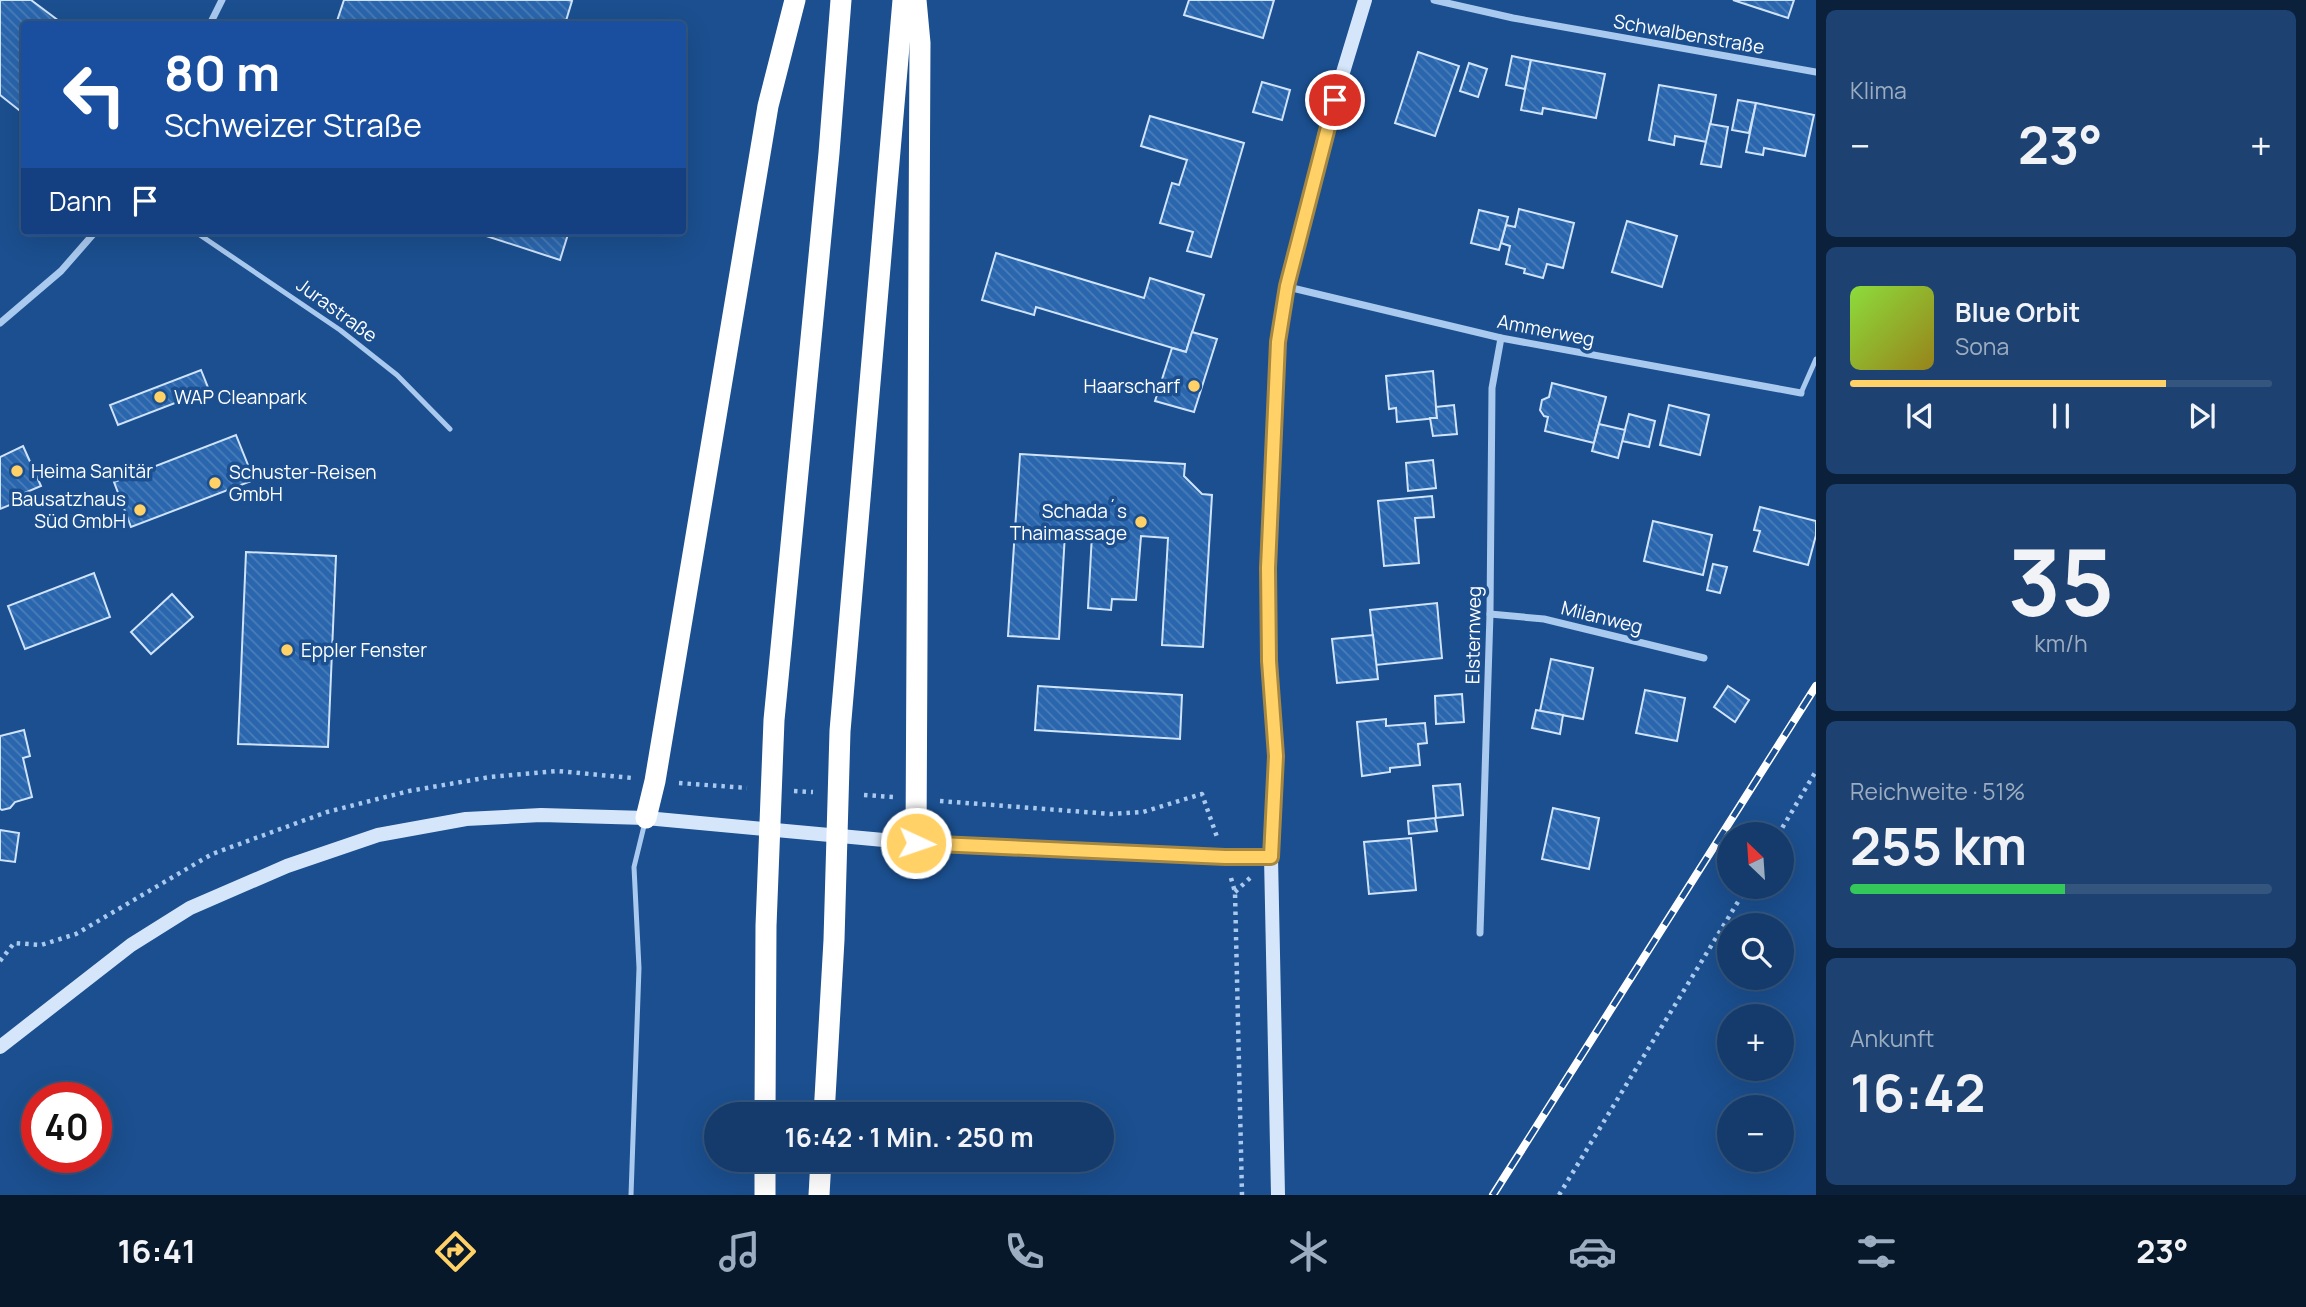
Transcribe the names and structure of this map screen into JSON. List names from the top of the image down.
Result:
{
  "streets": {
    "street": [
      "Schwalbenstraße",
      "Ammerweg",
      "Milanweg",
      "Elsternweg"
    ],
    "lane": ["Jurastraße"]
  },
  "crossings": [
    ["Ammerweg", "Elsternweg"],
    ["Milanweg", "Elsternweg"]
  ],
  "places": [
    "Haarscharf",
    "WAP Cleanpark",
    "Heima Sanitär",
    "Schuster-Reisen GmbH",
    "Bausatzhaus Süd GmbH",
    "Schada´s Thaimassage",
    "Eppler Fenster"
  ],
  "north": "top left",
  "page": {
    "tile": [
      "Klima",
      ["35", "km/h"],
      ["Reichweite · 51%", "255 km"],
      ["Ankunft", "16:42"]
    ],
    "turn": ["80 m", "Schweizer Straße"],
    "heat": ["−", "23°", "+"],
    "then": "Dann",
    "song": ["Blue Orbit", "Sona"],
    "map_buttons": ["+", "−"],
    "limit": "40",
    "trip": "16:42 · 1 Min. · 250 m",
    "tabs": ["16:41", "23°"]
  }
}
